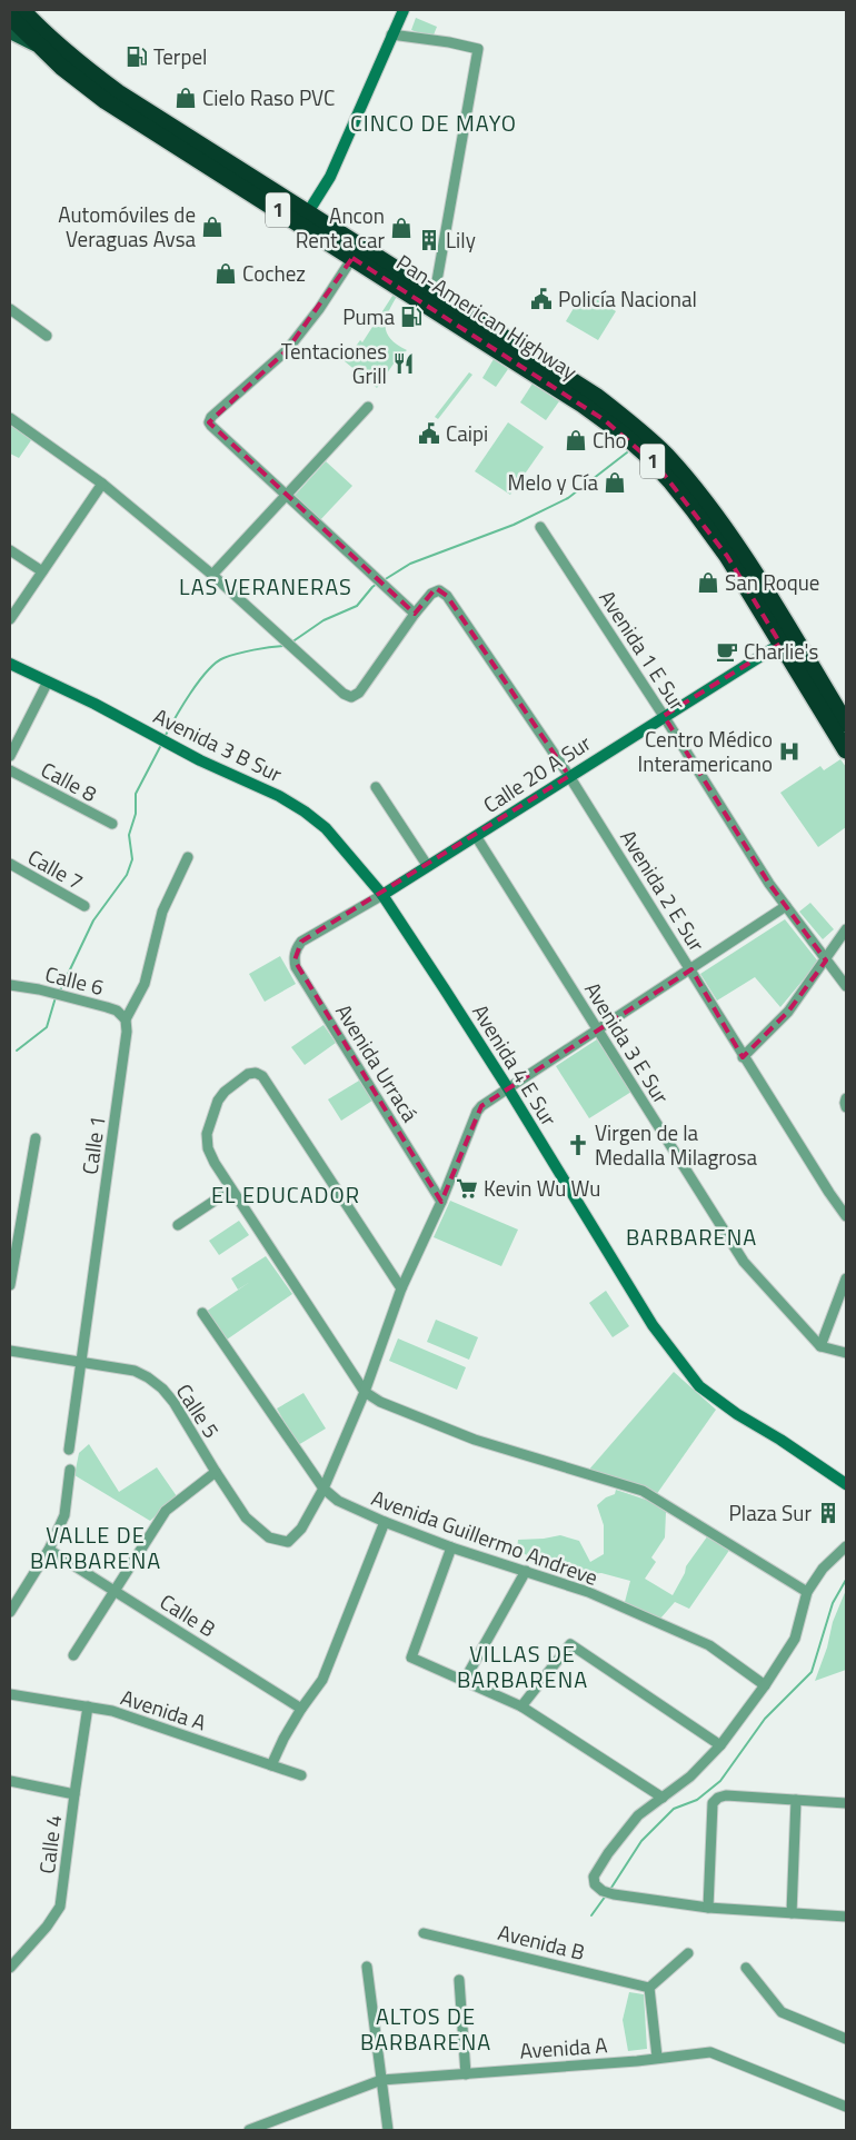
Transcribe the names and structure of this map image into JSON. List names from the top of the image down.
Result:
{
  "streets": {
    "highway": ["1", "Pan-American Highway"],
    "street": [
      "Avenida 1 E Sur",
      "Avenida 3 B Sur",
      "Calle 20 A Sur",
      "Calle 8",
      "Calle 7",
      "Avenida 2 E Sur",
      "Calle 6",
      "Avenida 3 E Sur",
      "Avenida Urracá",
      "Avenida 4 E Sur",
      "Calle 1",
      "Calle 5",
      "Avenida Guillermo Andreve",
      "Calle B",
      "Avenida A",
      "Calle 4",
      "Avenida B"
    ]
  },
  "crossings": [
    ["Pan-American Highway", "Calle 20 A Sur"],
    ["Avenida 1 E Sur", "Calle 20 A Sur"],
    ["Avenida 3 B Sur", "Calle 20 A Sur"],
    ["Avenida 3 B Sur", "Avenida 4 E Sur"],
    ["Calle 20 A Sur", "Avenida 2 E Sur"],
    ["Calle 20 A Sur", "Avenida 3 E Sur"],
    ["Calle 20 A Sur", "Avenida Urracá"],
    ["Calle 20 A Sur", "Avenida 4 E Sur"],
    ["Calle 6", "Calle 1"],
    ["Calle 1", "Calle 5"],
    ["Calle 5", "Avenida Guillermo Andreve"],
    ["Avenida A", "Calle 4"]
  ],
  "districts": [
    "CINCO DE MAYO",
    "LAS VERANERAS",
    "EL EDUCADOR",
    "BARBARENA",
    "VALLE DE BARBARENA",
    "VILLAS DE BARBARENA",
    "ALTOS DE BARBARENA"
  ],
  "places": {
    "fuel station": ["Terpel", "Puma"],
    "shop": [
      "Cielo Raso PVC",
      "Automóviles de Veraguas Avsa",
      "Ancon Rent a car",
      "Cochez",
      "Cho",
      "Melo y Cía",
      "San Roque"
    ],
    "building": ["Lily", "Plaza Sur"],
    "public building": ["Policía Nacional", "Caipi"],
    "restaurant": ["Tentaciones Grill"],
    "cafe": ["Charlie's"],
    "hospital": ["Centro Médico Interamericano"],
    "church": ["Virgen de la Medalla Milagrosa"],
    "supermarket": ["Kevin Wu Wu"]
  }
}
